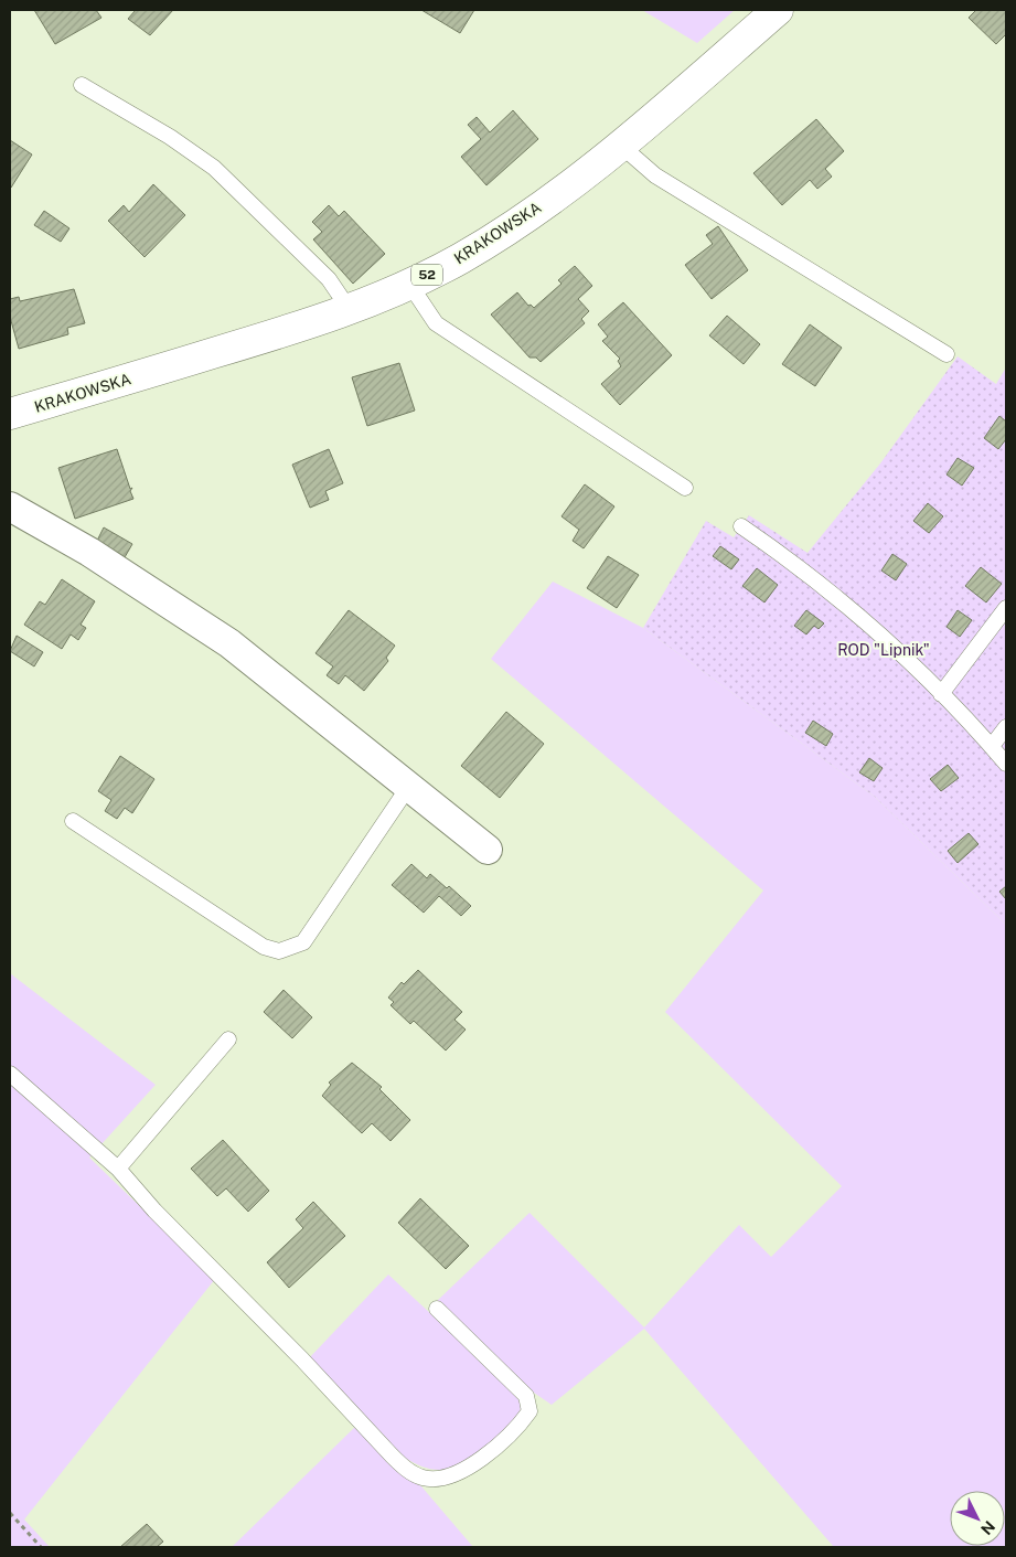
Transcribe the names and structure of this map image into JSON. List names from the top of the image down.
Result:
{
  "streets": {
    "main road": ["KRAKOWSKA", "52"]
  },
  "parks": ["ROD \"Lipnik\""],
  "north": "bottom right"
}
